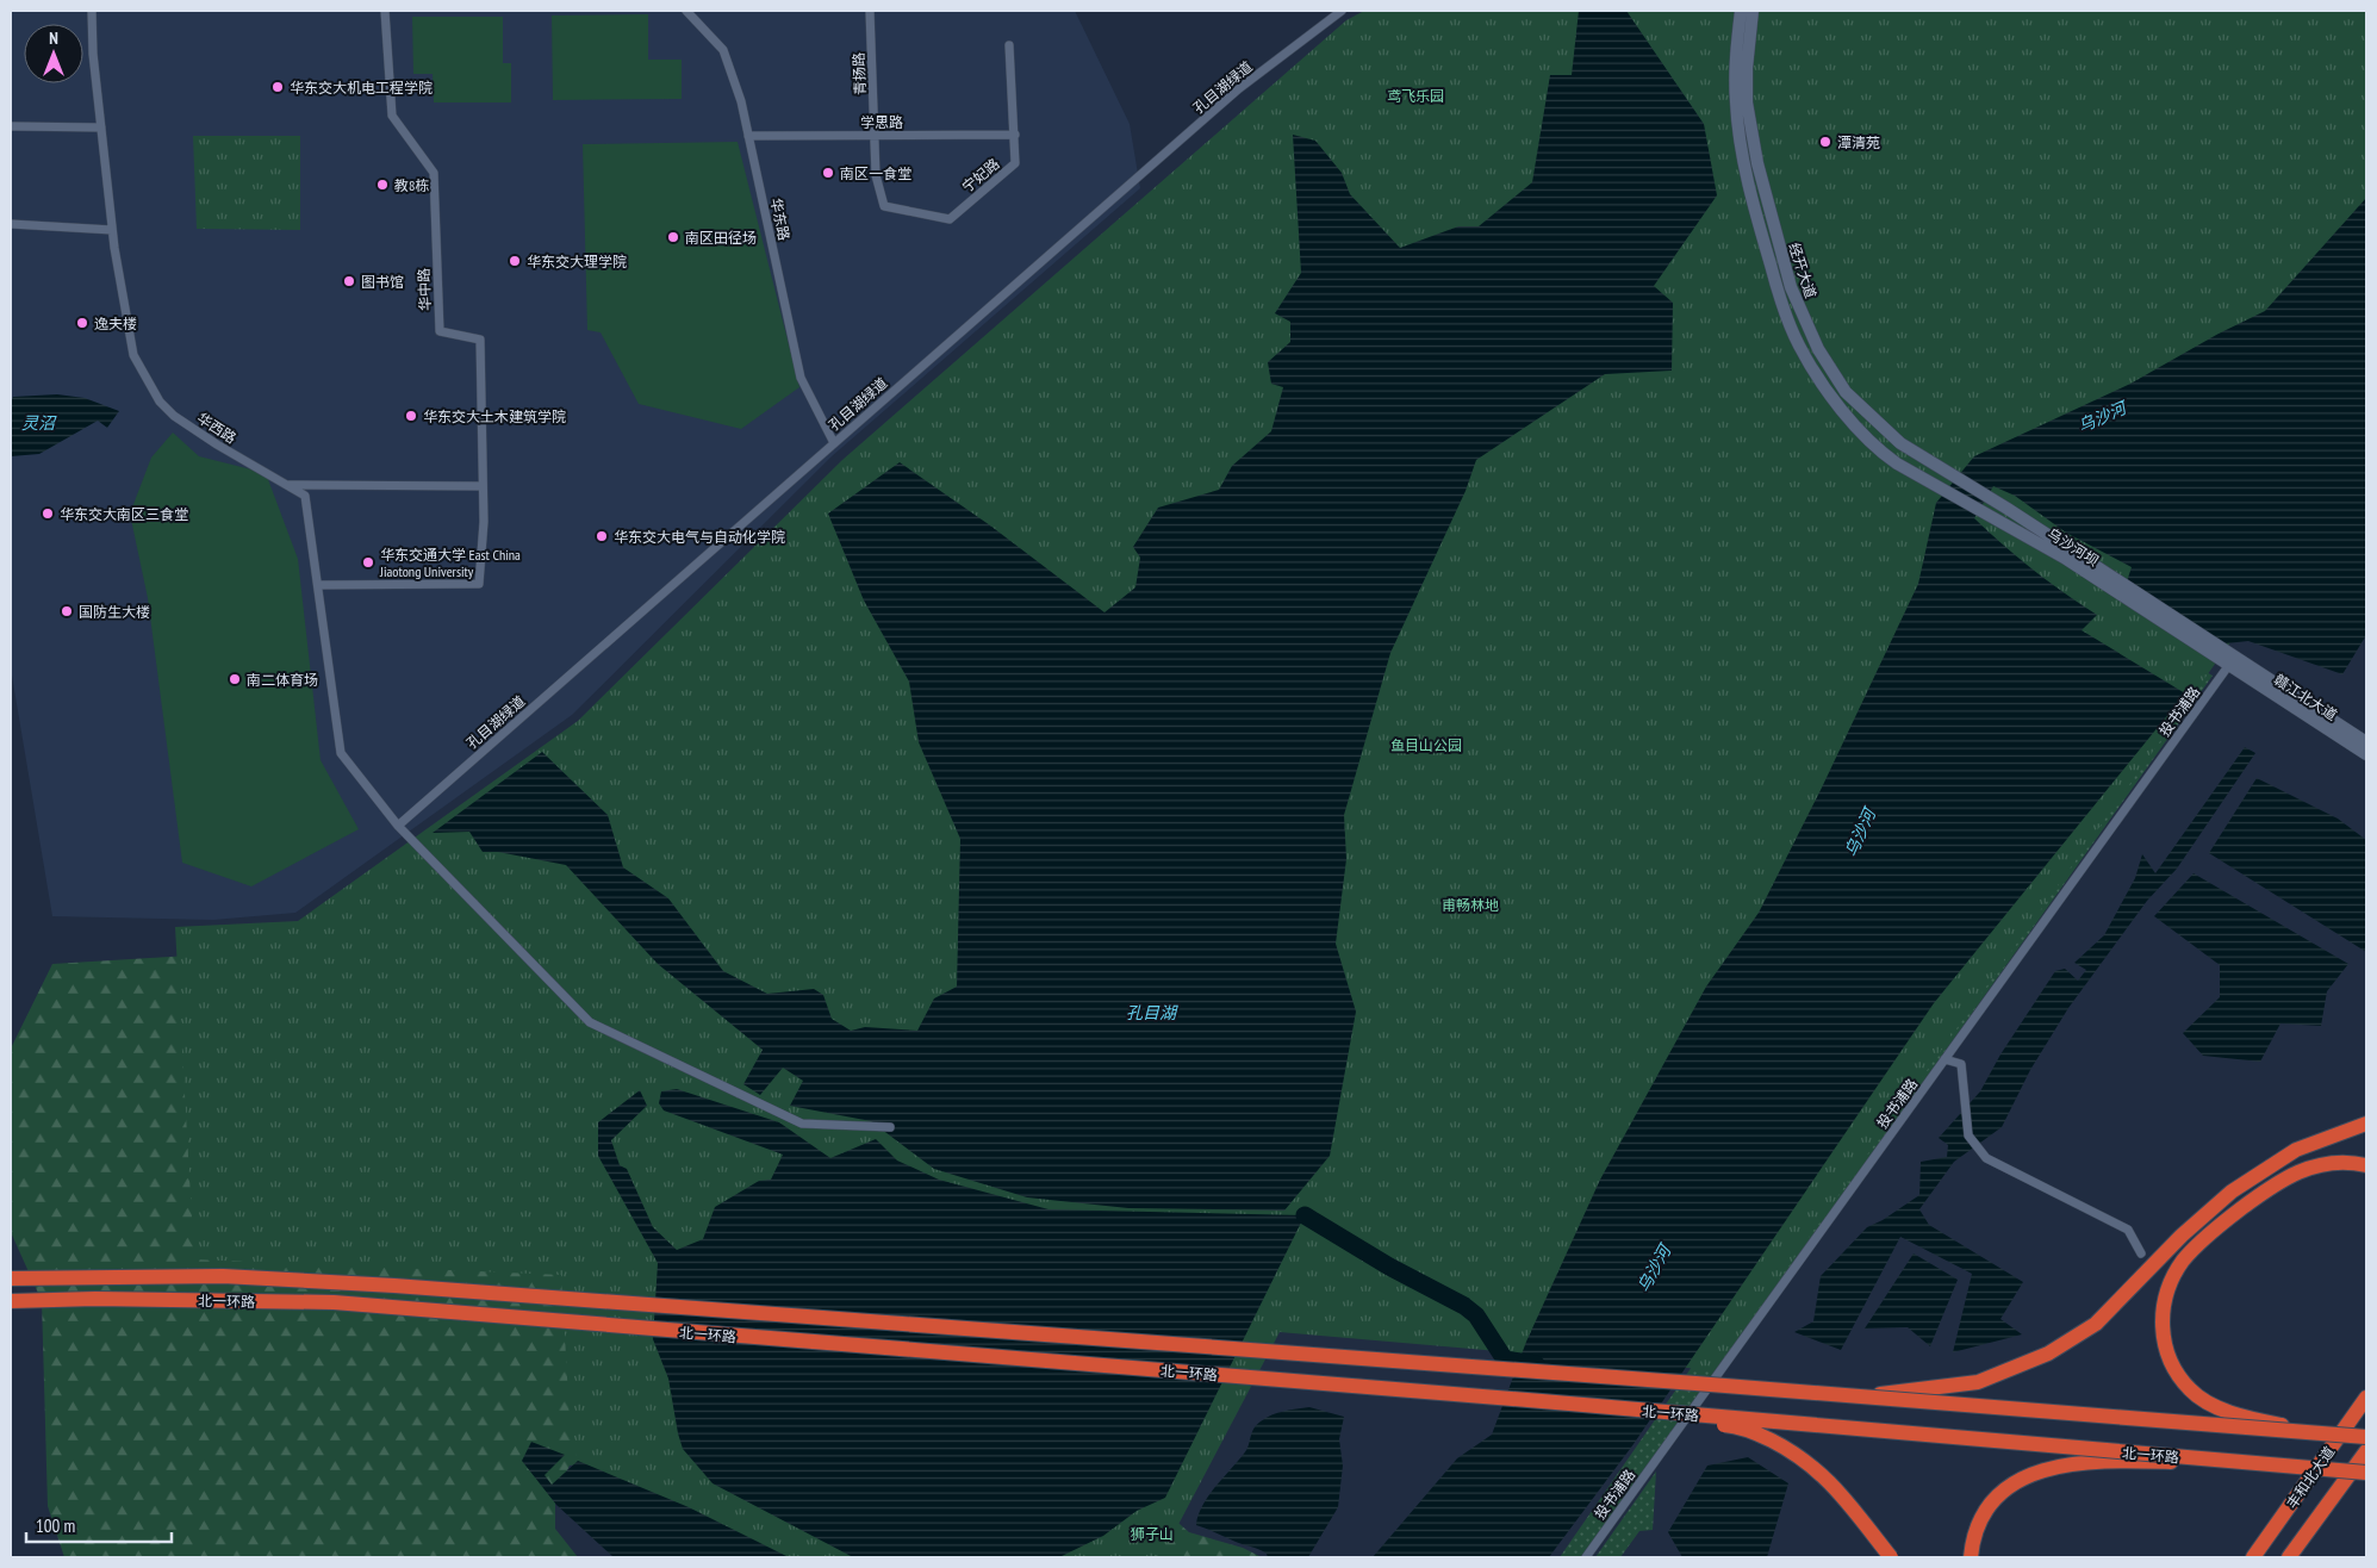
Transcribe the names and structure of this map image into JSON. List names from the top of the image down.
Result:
{
  "streets": {
    "highway": ["北一环路", "丰和北大道"],
    "main road": ["经开大道", "乌沙河坝", "赣江北大道"],
    "street": [
      "青扬路",
      "孔目湖绿道",
      "学思路",
      "宁妃路",
      "华东路",
      "华中路",
      "华西路",
      "投书浦路"
    ]
  },
  "crossings": [
    ["青扬路", "学思路"],
    ["青扬路", "宁妃路"],
    ["孔目湖绿道", "华东路"],
    ["孔目湖绿道", "华西路"],
    ["学思路", "宁妃路"],
    ["学思路", "华东路"],
    ["经开大道", "乌沙河坝"],
    ["华中路", "华西路"],
    ["乌沙河坝", "赣江北大道"],
    ["乌沙河坝", "投书浦路"],
    ["赣江北大道", "投书浦路"]
  ],
  "water": ["乌沙河", "灵沼", "孔目湖"],
  "parks": [
    "鸢飞乐园",
    "鱼目山公园",
    "甫畅林地",
    "狮子山"
  ],
  "places": [
    "华东交大机电工程学院",
    "潭清苑",
    "南区一食堂",
    "教8栋",
    "南区田径场",
    "华东交大理学院",
    "图书馆",
    "逸夫楼",
    "华东交大土木建筑学院",
    "华东交大南区三食堂",
    "华东交大电气与自动化学院",
    "华东交通大学 East China Jiaotong University",
    "国防生大楼",
    "南二体育场"
  ],
  "scale_bar": "100 m",
  "north": "top"
}
